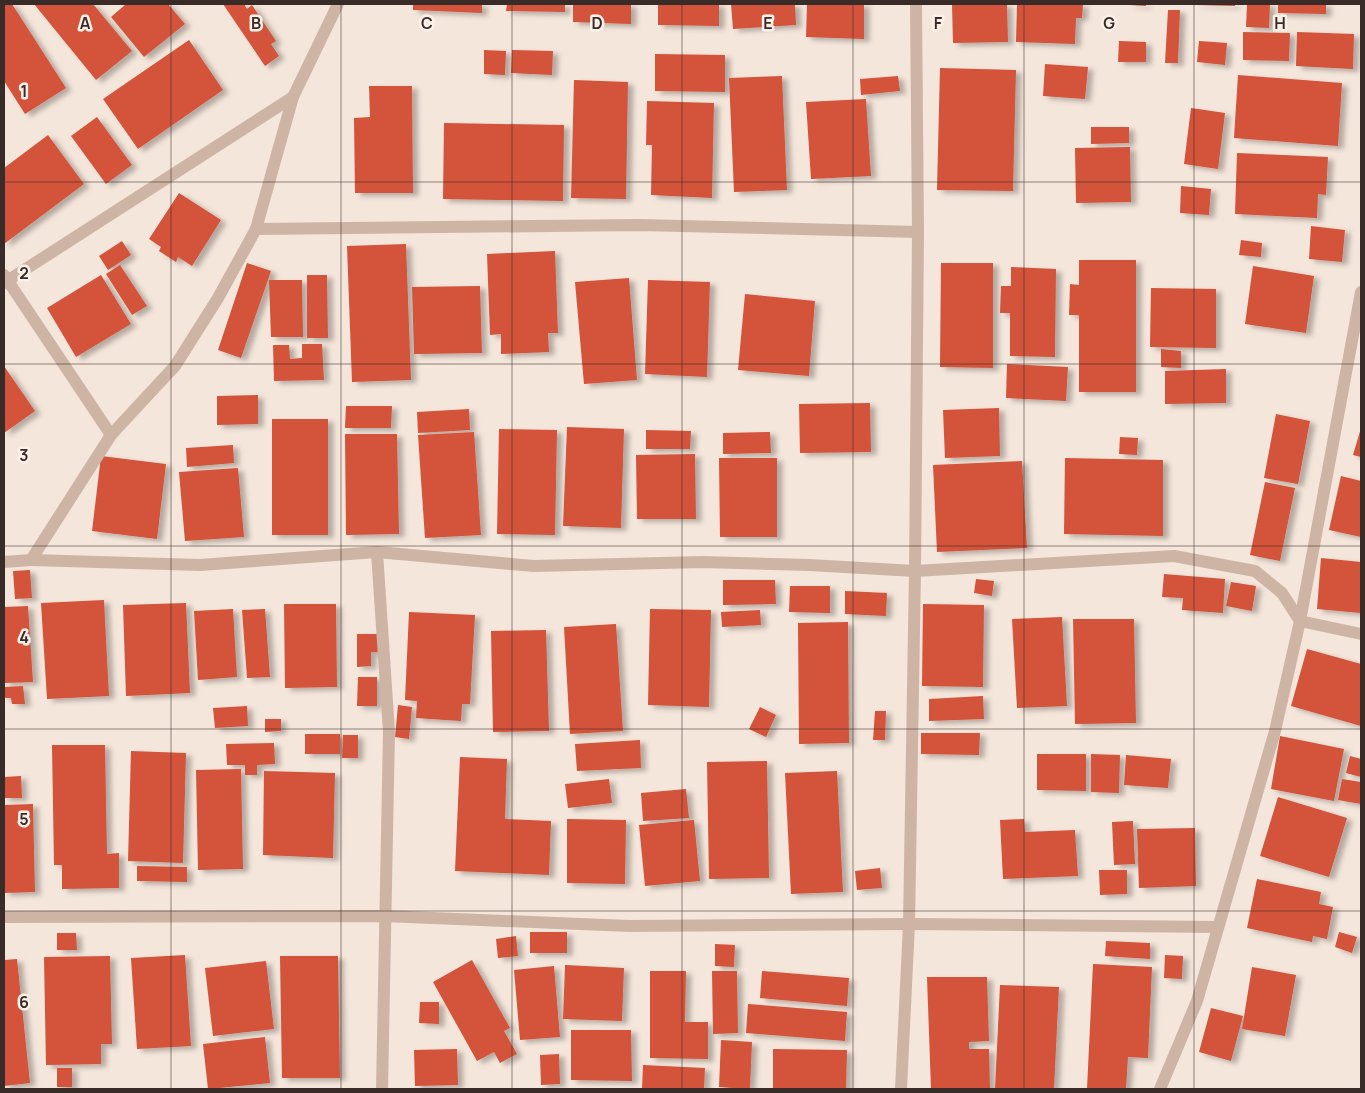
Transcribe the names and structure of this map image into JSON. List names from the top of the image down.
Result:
{
  "grid": {
    "columns": [
      "A",
      "B",
      "C",
      "D",
      "E",
      "F",
      "G",
      "H"
    ],
    "rows": [
      "1",
      "2",
      "3",
      "4",
      "5",
      "6"
    ]
  }
}
